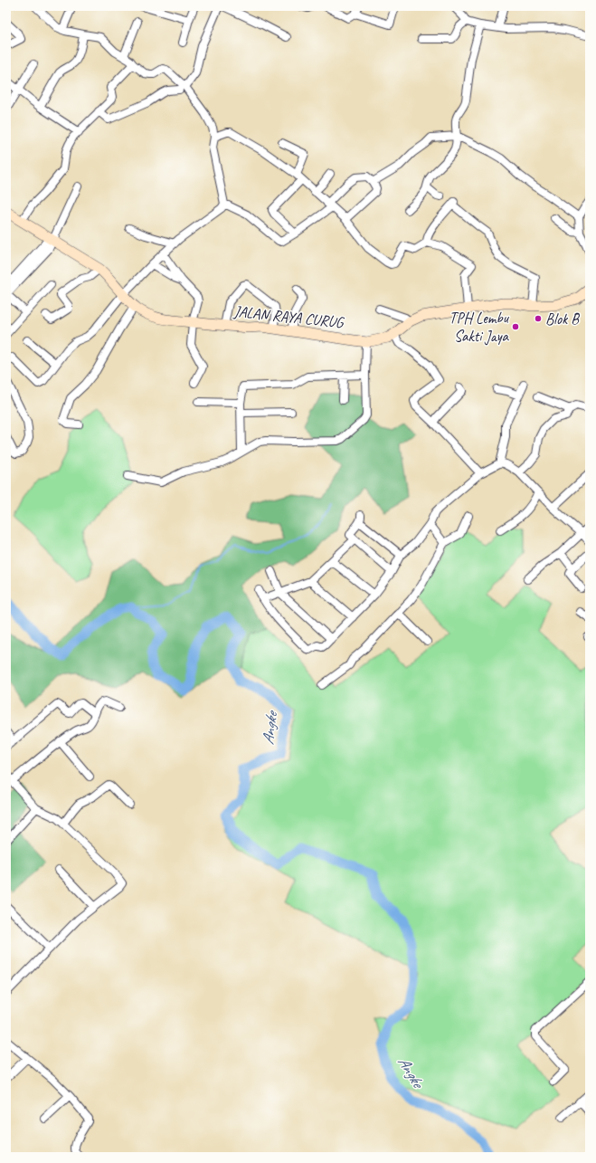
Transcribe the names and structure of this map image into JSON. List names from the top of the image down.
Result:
{
  "streets": {
    "main road": ["JALAN RAYA CURUG"]
  },
  "water": ["Angke"],
  "places": ["Blok B", "TPH Lembu Sakti Jaya"]
}
